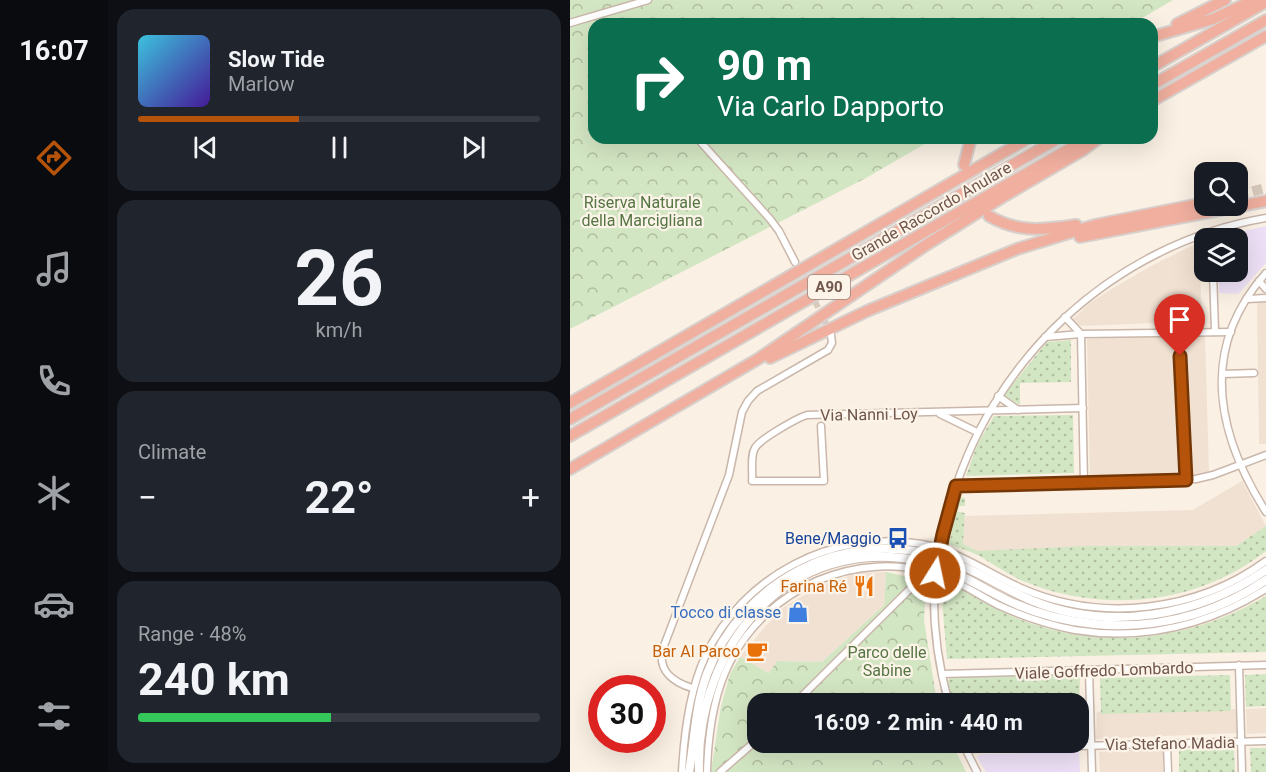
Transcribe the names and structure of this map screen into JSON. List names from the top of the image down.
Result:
{
  "streets": {
    "highway": ["Grande Raccordo Anulare", "A90"],
    "street": ["Via Nanni Loy", "Viale Goffredo Lombardo", "Via Stefano Madia"]
  },
  "parks": ["Riserva Naturale della Marcigliana", "Parco delle Sabine"],
  "places": {
    "bus stop": ["Bene/Maggio"],
    "restaurant": ["Farina Ré"],
    "shop": ["Tocco di classe"],
    "cafe": ["Bar Al Parco"]
  },
  "page": {
    "tabs": "16:07",
    "turn": ["90 m", "Via Carlo Dapporto"],
    "song": ["Slow Tide", "Marlow"],
    "tile": [
      ["26", "km/h"],
      "Climate",
      ["Range · 48%", "240 km"]
    ],
    "heat": ["−", "22°", "+"],
    "limit": "30",
    "trip": "16:09 · 2 min · 440 m"
  }
}
